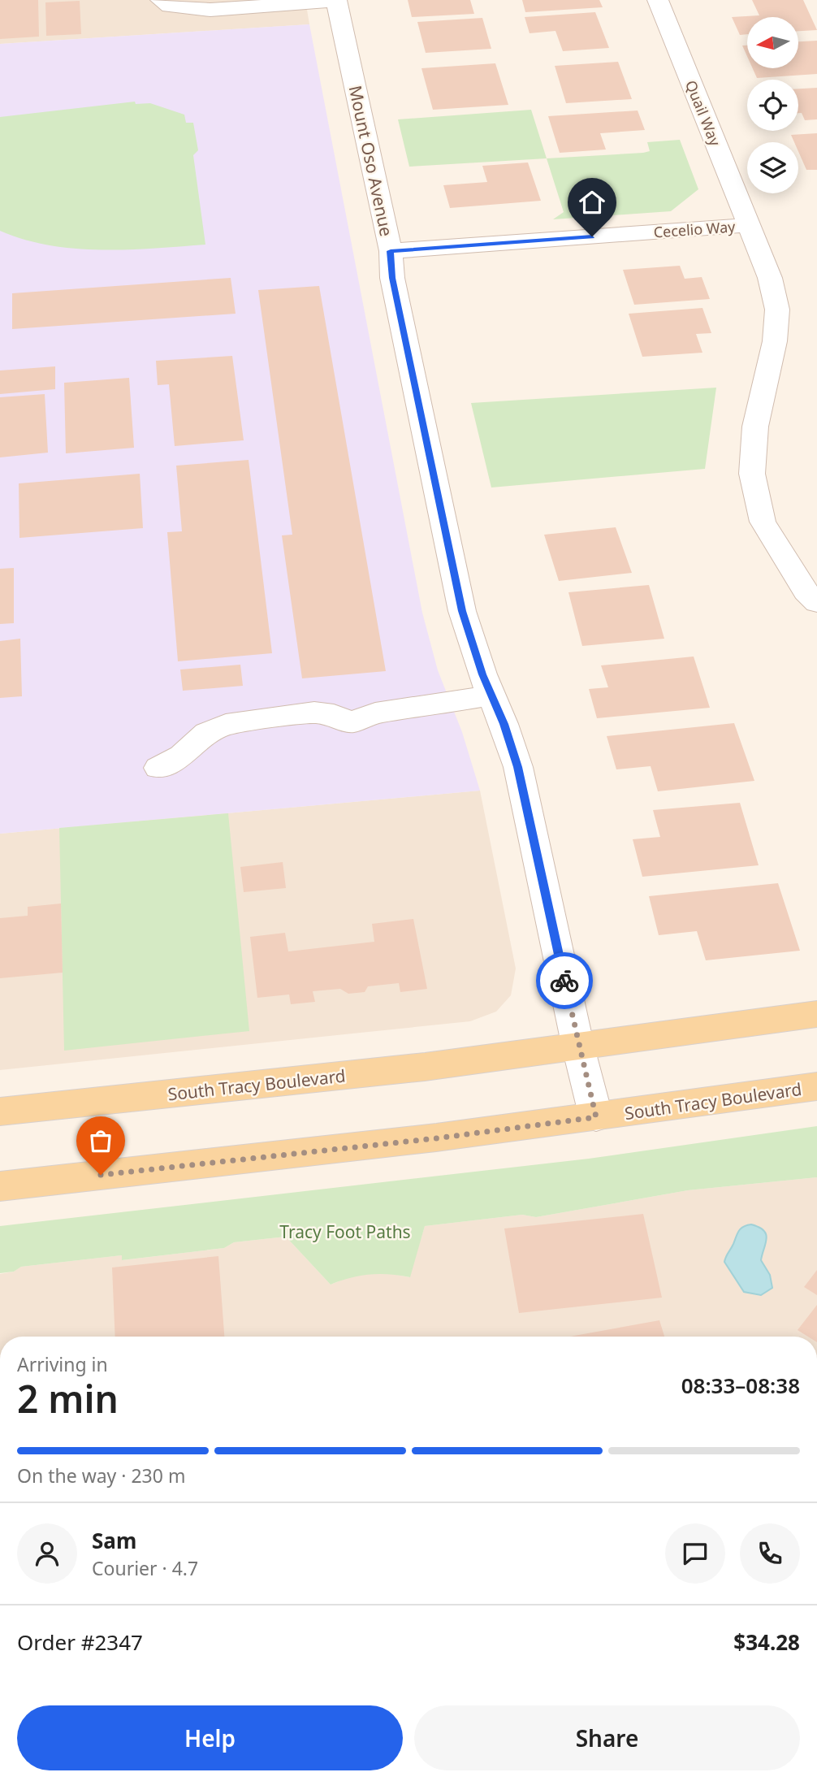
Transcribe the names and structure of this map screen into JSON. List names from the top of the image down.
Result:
{
  "streets": {
    "main road": ["South Tracy Boulevard"],
    "street": ["Quail Way", "Mount Oso Avenue", "Cecelio Way"]
  },
  "crossings": [
    ["Quail Way", "Cecelio Way"],
    ["Mount Oso Avenue", "Cecelio Way"],
    ["Mount Oso Avenue", "South Tracy Boulevard"]
  ],
  "parks": ["Tracy Foot Paths"],
  "north": "left",
  "page": {
    "heading": ["2 min", "Arriving in", "08:33–08:38"],
    "panel": [
      "Sam",
      "Courier · 4.7",
      "Order #2347",
      "$34.28"
    ],
    "bar": "On the way · 230 m",
    "buttons": ["Help", "Share"]
  }
}
